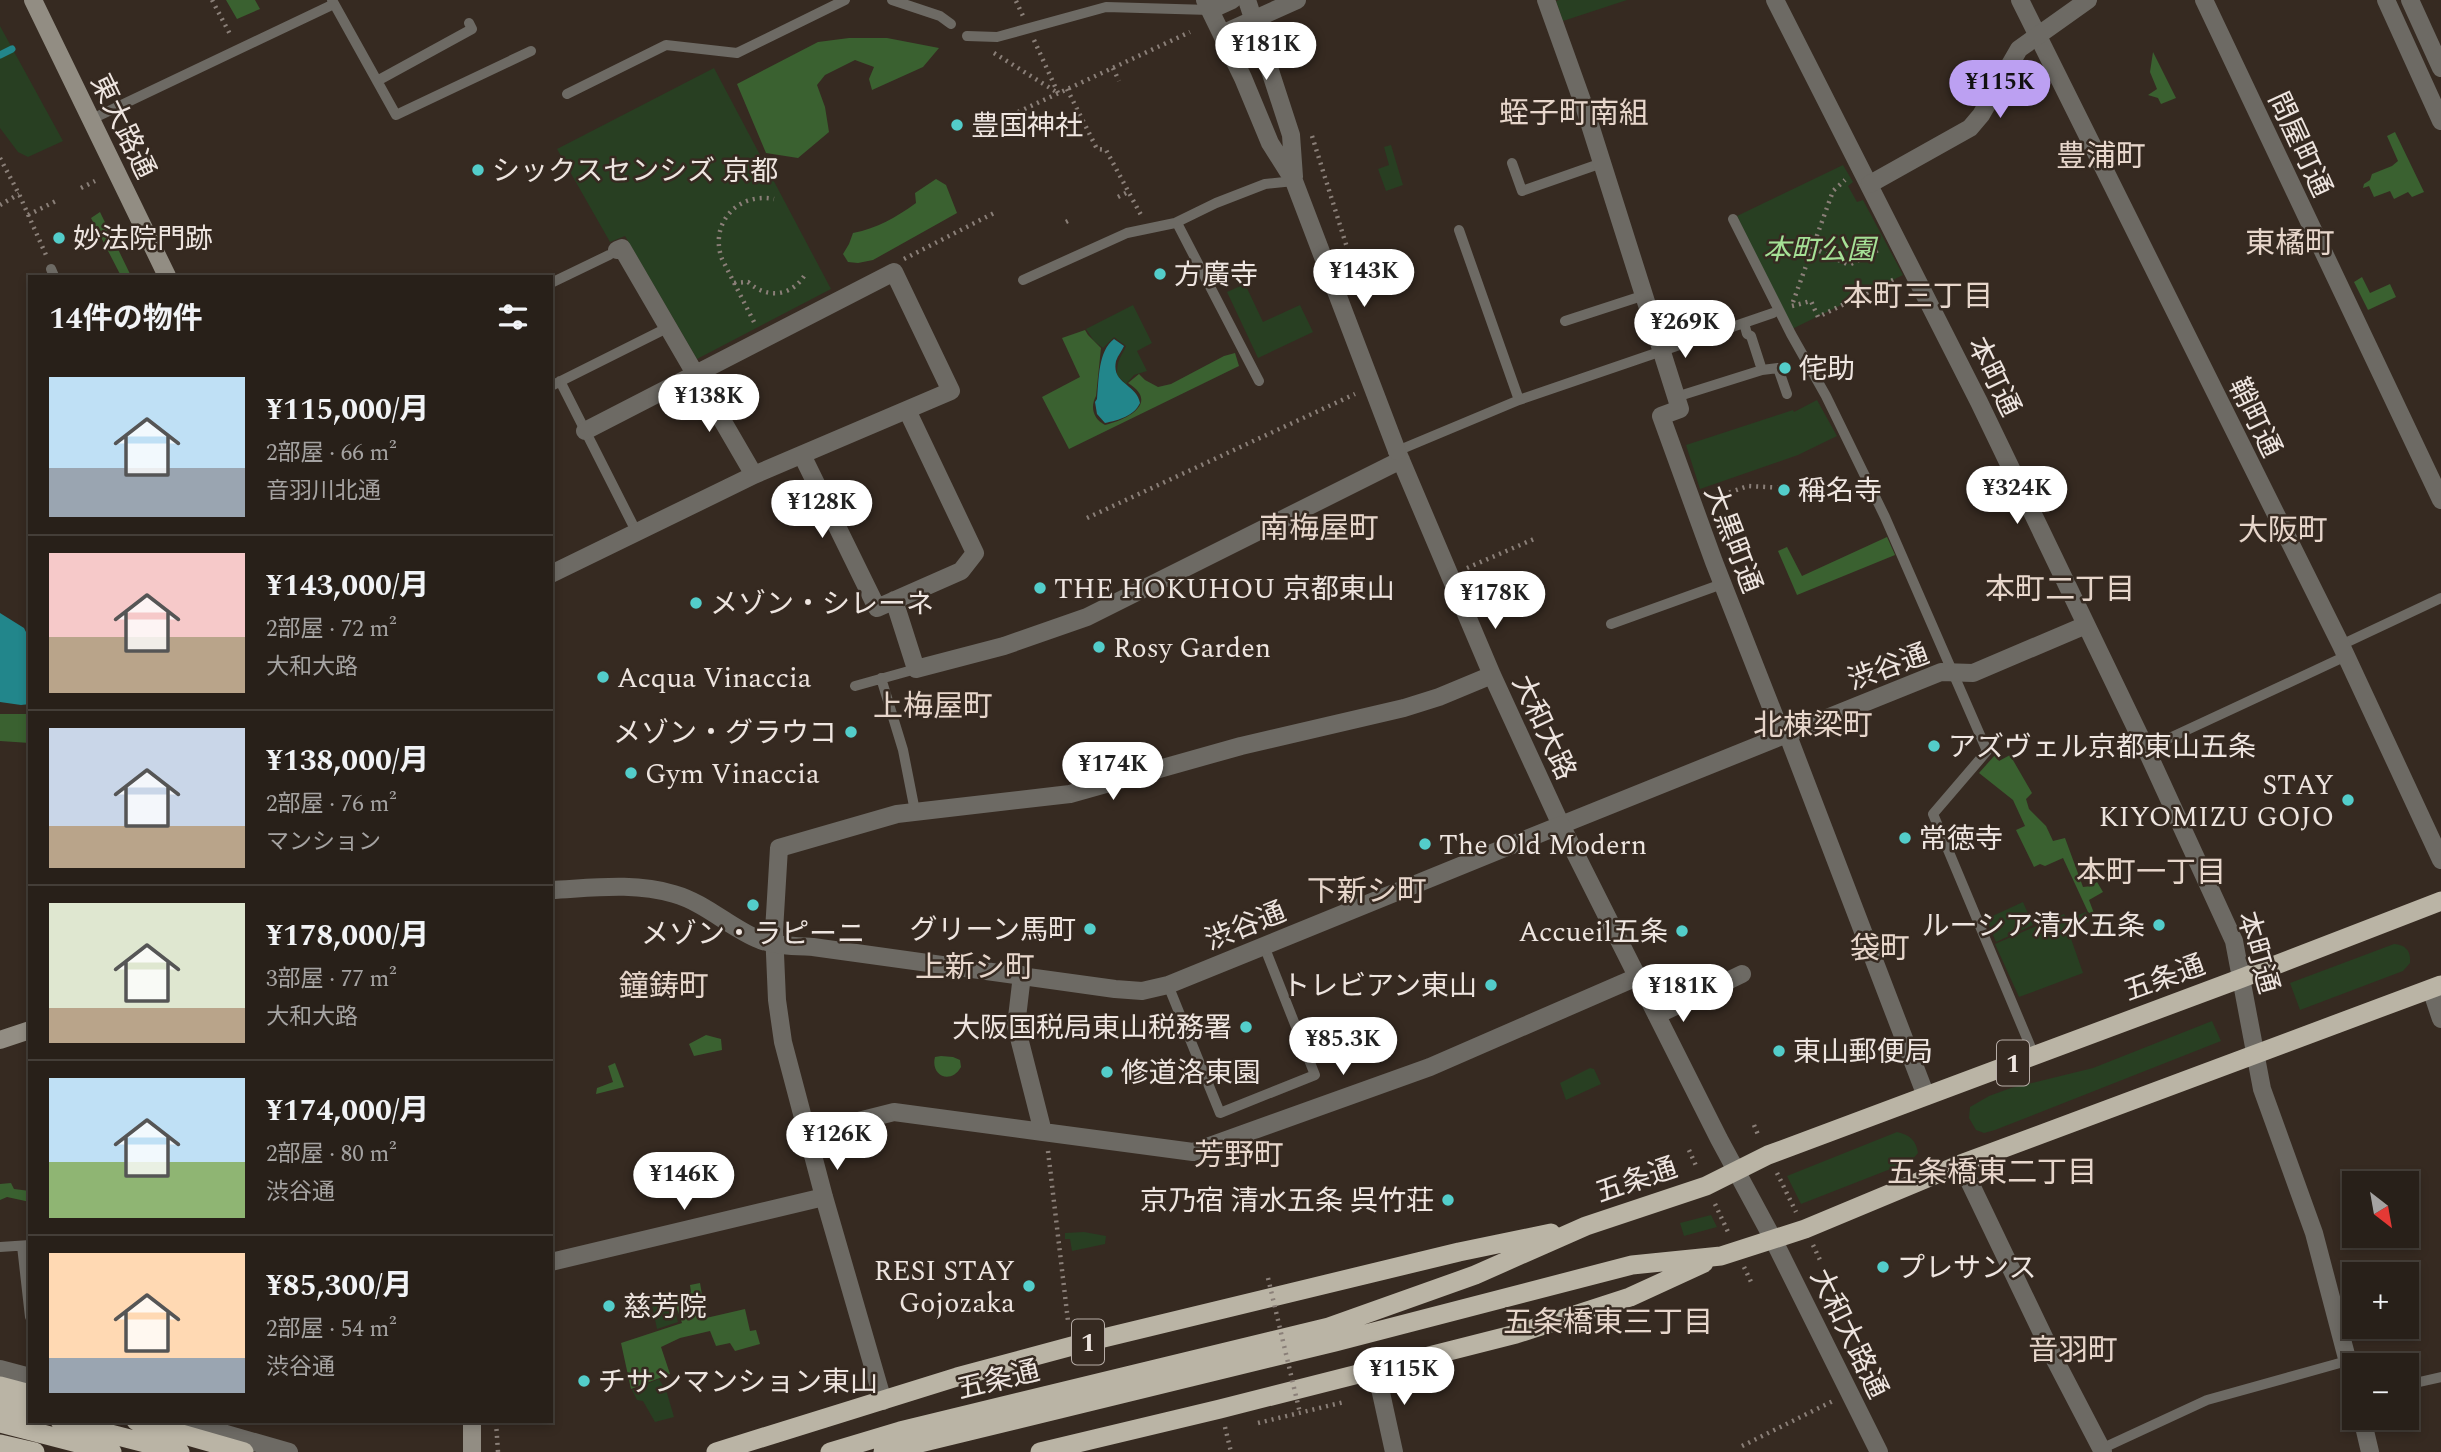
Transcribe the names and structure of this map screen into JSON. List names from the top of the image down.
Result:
{
  "streets": {
    "highway": ["五条通", "1"],
    "main road": ["東大路通"],
    "street": [
      "問屋町通",
      "本町通",
      "鞘町通",
      "大黒町通",
      "渋谷通",
      "大和大路",
      "大和大路通"
    ]
  },
  "crossings": [
    ["本町通", "渋谷通"],
    ["本町通", "五条通"],
    ["大黒町通", "渋谷通"],
    ["大黒町通", "五条通"],
    ["渋谷通", "大和大路"],
    ["大和大路", "五条通"],
    ["大和大路", "大和大路通"],
    ["五条通", "1"],
    ["五条通", "大和大路通"]
  ],
  "districts": [
    "蛭子町南組",
    "豊浦町",
    "東橘町",
    "本町三丁目",
    "南梅屋町",
    "大阪町",
    "本町二丁目",
    "上梅屋町",
    "北棟梁町",
    "本町一丁目",
    "下新シ町",
    "袋町",
    "上新シ町",
    "鐘鋳町",
    "芳野町",
    "五条橋東二丁目",
    "五条橋東三丁目",
    "音羽町"
  ],
  "parks": ["本町公園"],
  "places": [
    "豊国神社",
    "シックスセンシズ 京都",
    "妙法院門跡",
    "方廣寺",
    "侘助",
    "稱名寺",
    "THE HOKUHOU 京都東山",
    "メゾン・シレーネ",
    "Rosy Garden",
    "Acqua Vinaccia",
    "メゾン・グラウコ",
    "アズヴェル京都東山五条",
    "Gym Vinaccia",
    "STAY KIYOMIZU GOJO",
    "常徳寺",
    "The Old Modern",
    "メゾン・ラピーニ",
    "ルーシア清水五条",
    "グリーン馬町",
    "Accueil五条",
    "トレビアン東山",
    "大阪国税局東山税務署",
    "東山郵便局",
    "修道洛東園",
    "京乃宿 清水五条 呉竹荘",
    "プレサンス",
    "RESI STAY Gojozaka",
    "慈芳院",
    "チサンマンション東山"
  ],
  "north": "bottom right",
  "page": {
    "price": [
      "¥181K",
      "¥115K",
      "¥143K",
      "¥269K",
      "¥138K",
      "¥324K",
      "¥128K",
      "¥178K",
      "¥174K",
      "¥181K",
      "¥85.3K",
      "¥126K",
      "¥146K",
      "¥115K"
    ],
    "heading": "14件の物件",
    "list": [
      {
        "name": "¥115,000/月",
        "note": "2部屋 · 66 m² · 音羽川北通"
      },
      {
        "name": "¥143,000/月",
        "note": "2部屋 · 72 m² · 大和大路"
      },
      {
        "name": "¥138,000/月",
        "note": "2部屋 · 76 m² · マンション"
      },
      {
        "name": "¥178,000/月",
        "note": "3部屋 · 77 m² · 大和大路"
      },
      {
        "name": "¥174,000/月",
        "note": "2部屋 · 80 m² · 渋谷通"
      },
      {
        "name": "¥85,300/月",
        "note": "2部屋 · 54 m² · 渋谷通"
      }
    ],
    "map_buttons": ["+", "−"]
  }
}
